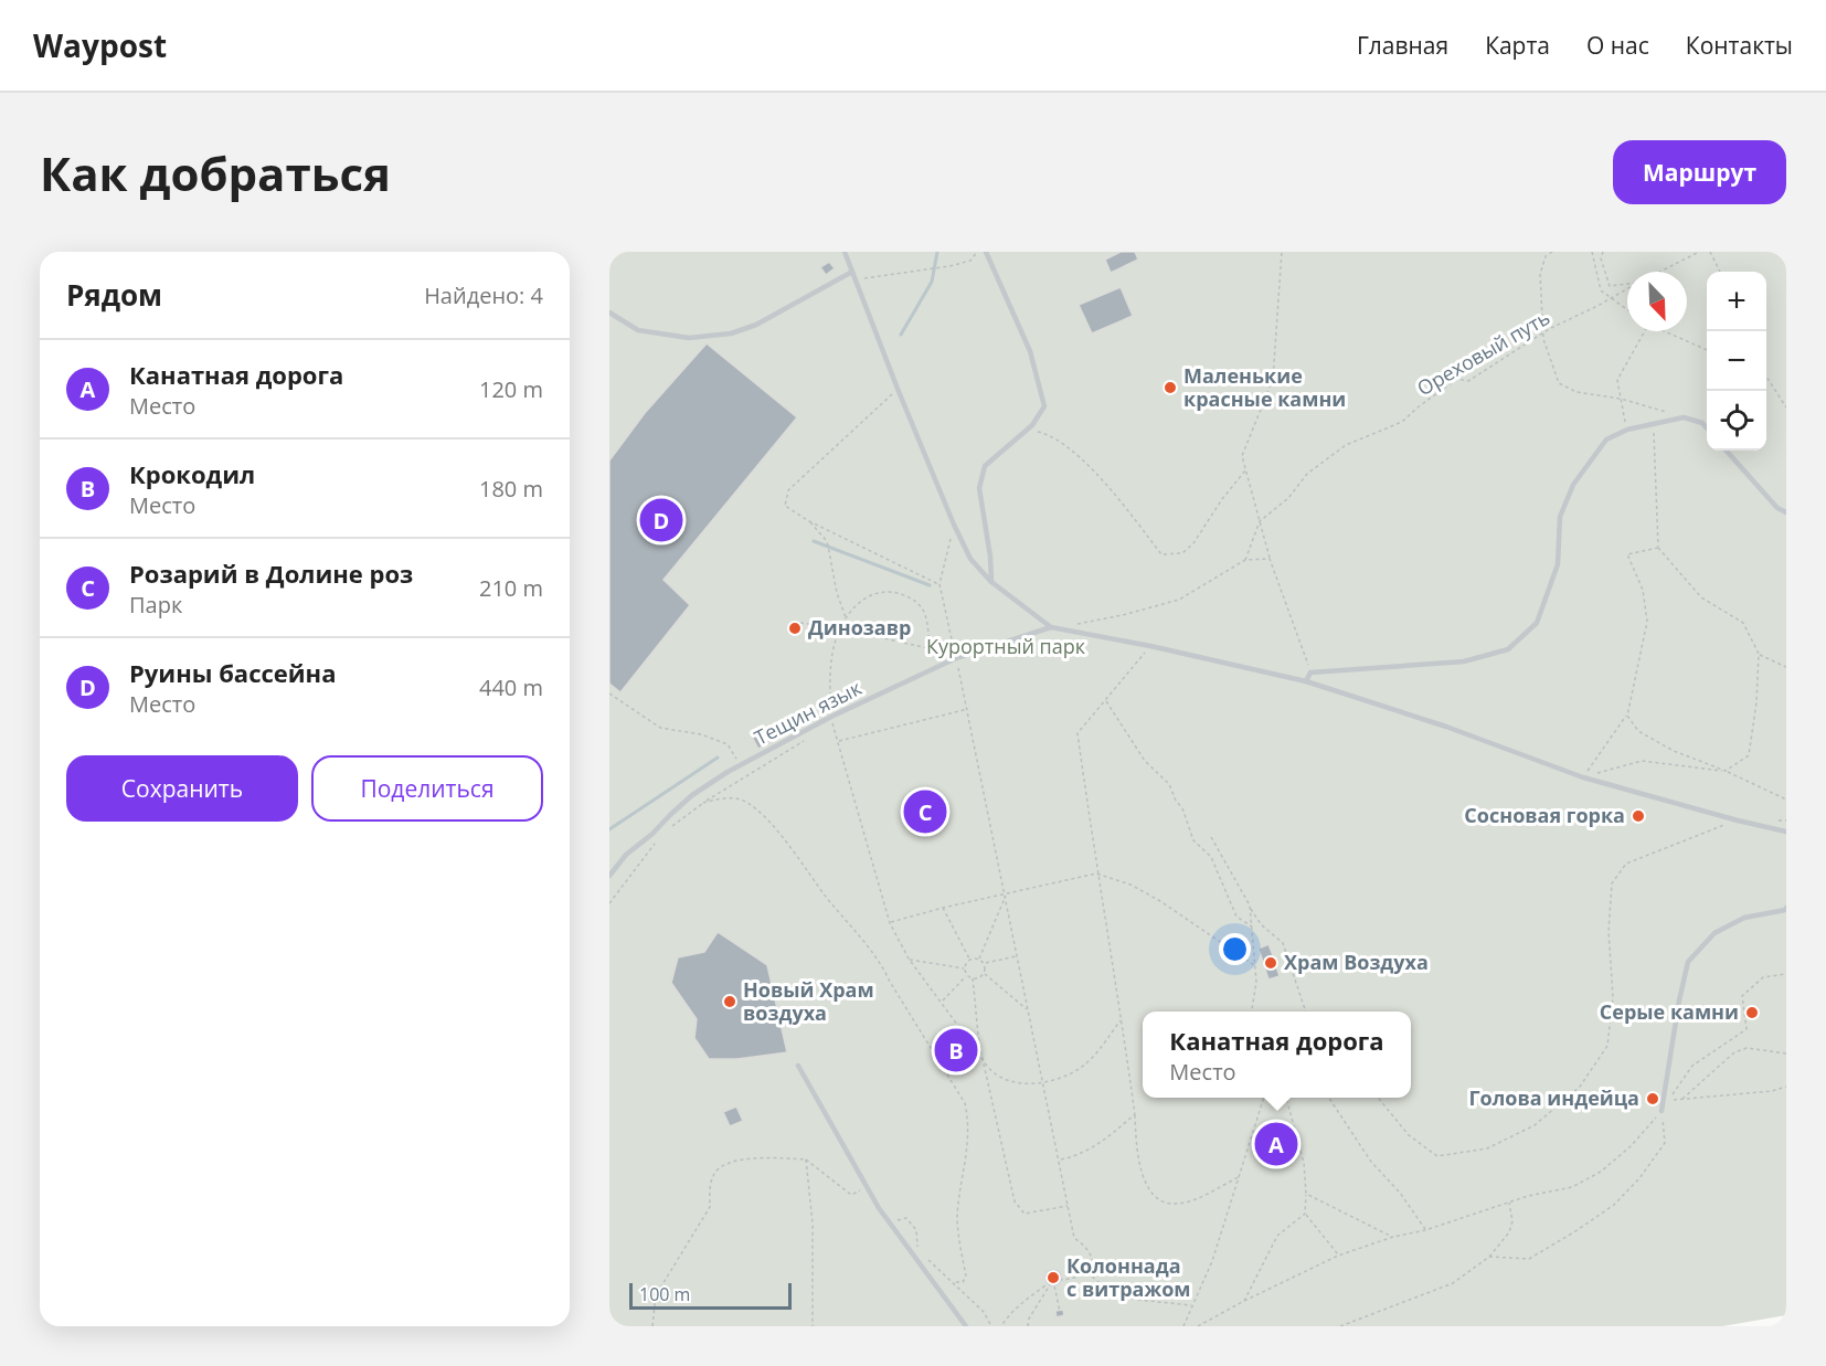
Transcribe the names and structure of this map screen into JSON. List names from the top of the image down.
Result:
{
  "streets": {
    "lane": ["Тещин язык"],
    "path": ["Ореховый путь"]
  },
  "parks": ["Курортный парк"],
  "places": [
    "Маленькие красные камни",
    "Динозавр",
    "Сосновая горка",
    "Храм Воздуха",
    "Новый Храм воздуха",
    "Серые камни",
    "Голова индейца",
    "Колоннада с витражом"
  ],
  "scale_bar": "100 m",
  "north": "bottom right",
  "page": {
    "header": "Waypost",
    "nav": [
      "Главная",
      "Карта",
      "О нас",
      "Контакты"
    ],
    "buttons": [
      "Маршрут",
      ["Сохранить", "Поделиться"]
    ],
    "title": "Как добраться",
    "heading": ["Рядом", "Найдено: 4"],
    "map_buttons": ["+", "−"],
    "list": [
      {
        "mark": "A",
        "name": "Канатная дорога",
        "note": "Место",
        "value": "120 m"
      },
      {
        "mark": "B",
        "name": "Крокодил",
        "note": "Место",
        "value": "180 m"
      },
      {
        "mark": "C",
        "name": "Розарий в Долине роз",
        "note": "Парк",
        "value": "210 m"
      },
      {
        "mark": "D",
        "name": "Руины бассейна",
        "note": "Место",
        "value": "440 m"
      }
    ],
    "pins": [
      "D",
      "C",
      "B",
      "A"
    ],
    "popup": ["Канатная дорога", "Место"],
    "scale": "100 m"
  }
}
